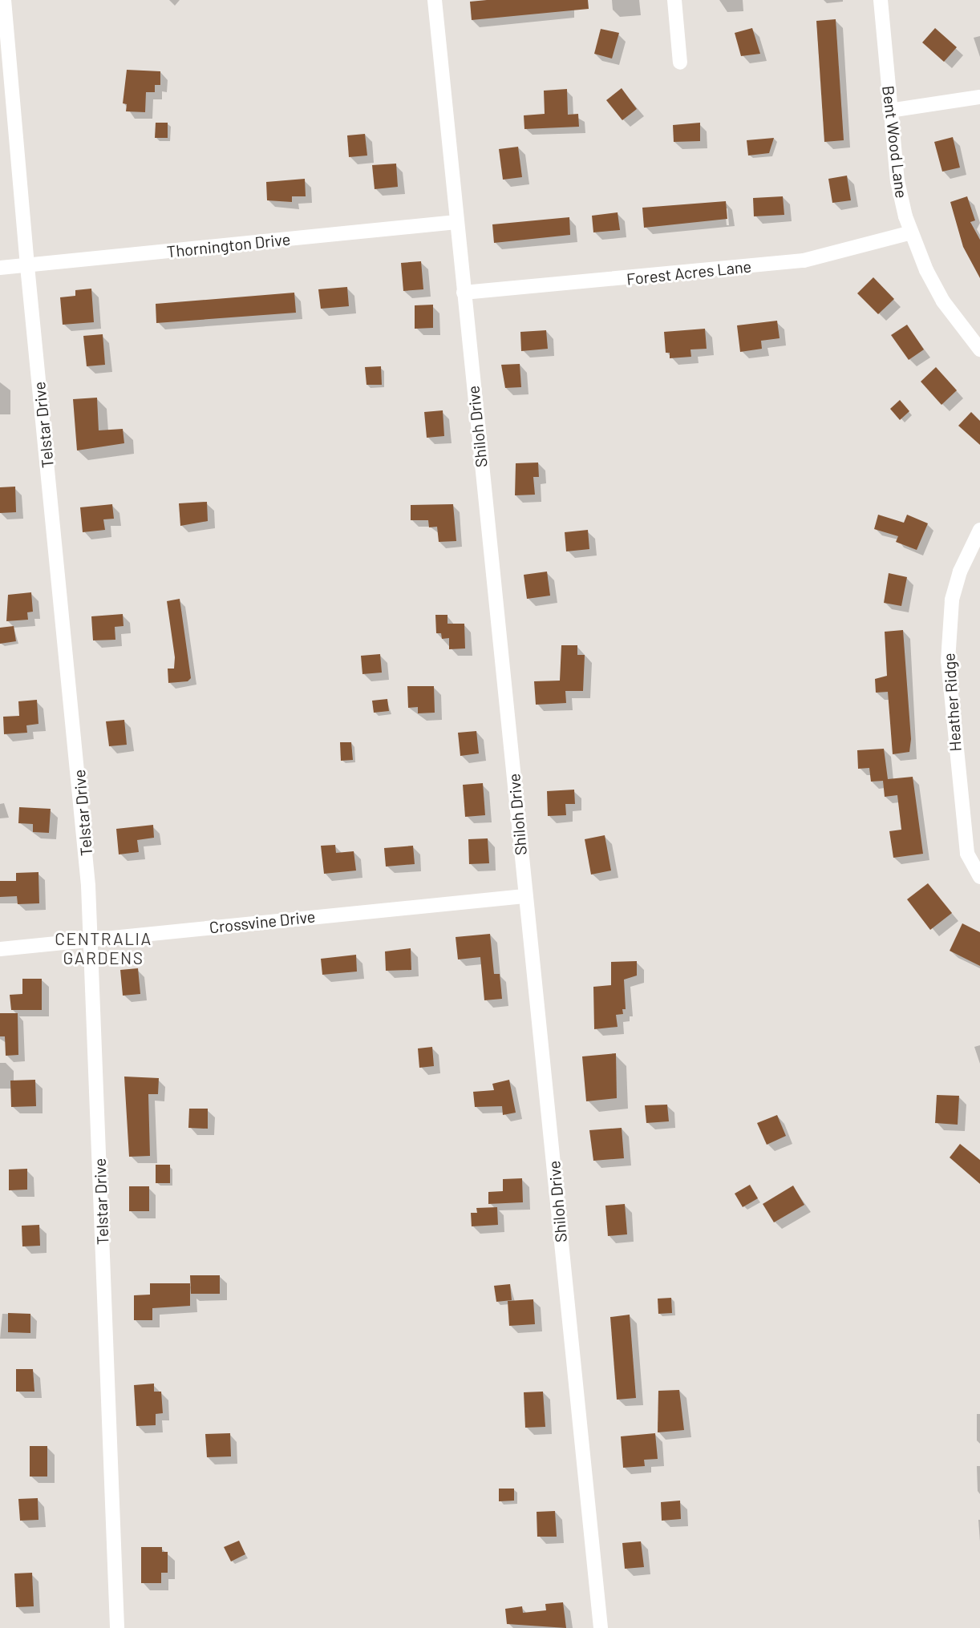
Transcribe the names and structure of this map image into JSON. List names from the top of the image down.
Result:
{
  "streets": {
    "street": [
      "Bent Wood Lane",
      "Thornington Drive",
      "Forest Acres Lane",
      "Telstar Drive",
      "Shiloh Drive",
      "Heather Ridge",
      "Crossvine Drive"
    ]
  },
  "crossings": [
    ["Bent Wood Lane", "Forest Acres Lane"],
    ["Thornington Drive", "Telstar Drive"],
    ["Thornington Drive", "Shiloh Drive"],
    ["Forest Acres Lane", "Shiloh Drive"],
    ["Telstar Drive", "Crossvine Drive"],
    ["Shiloh Drive", "Crossvine Drive"]
  ],
  "districts": ["CENTRALIA GARDENS"]
}
